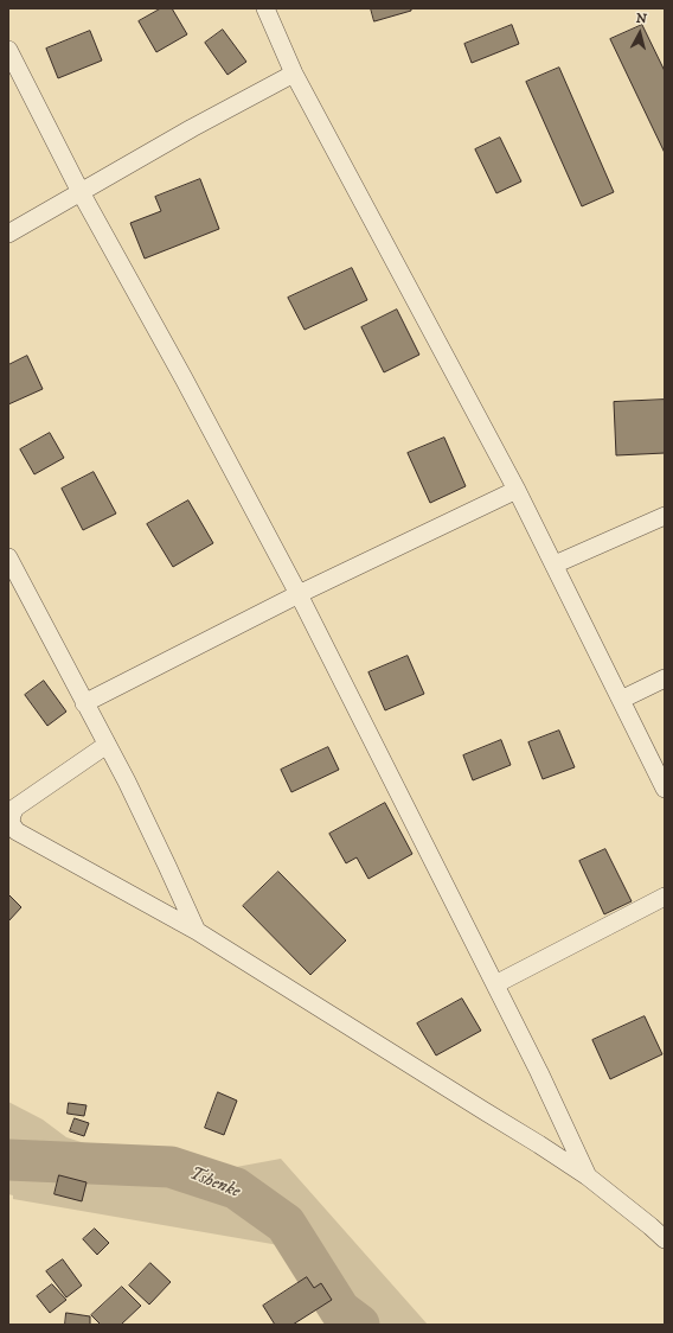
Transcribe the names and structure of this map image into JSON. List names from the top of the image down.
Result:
{
  "water": ["Tshenke"],
  "north": "top"
}
